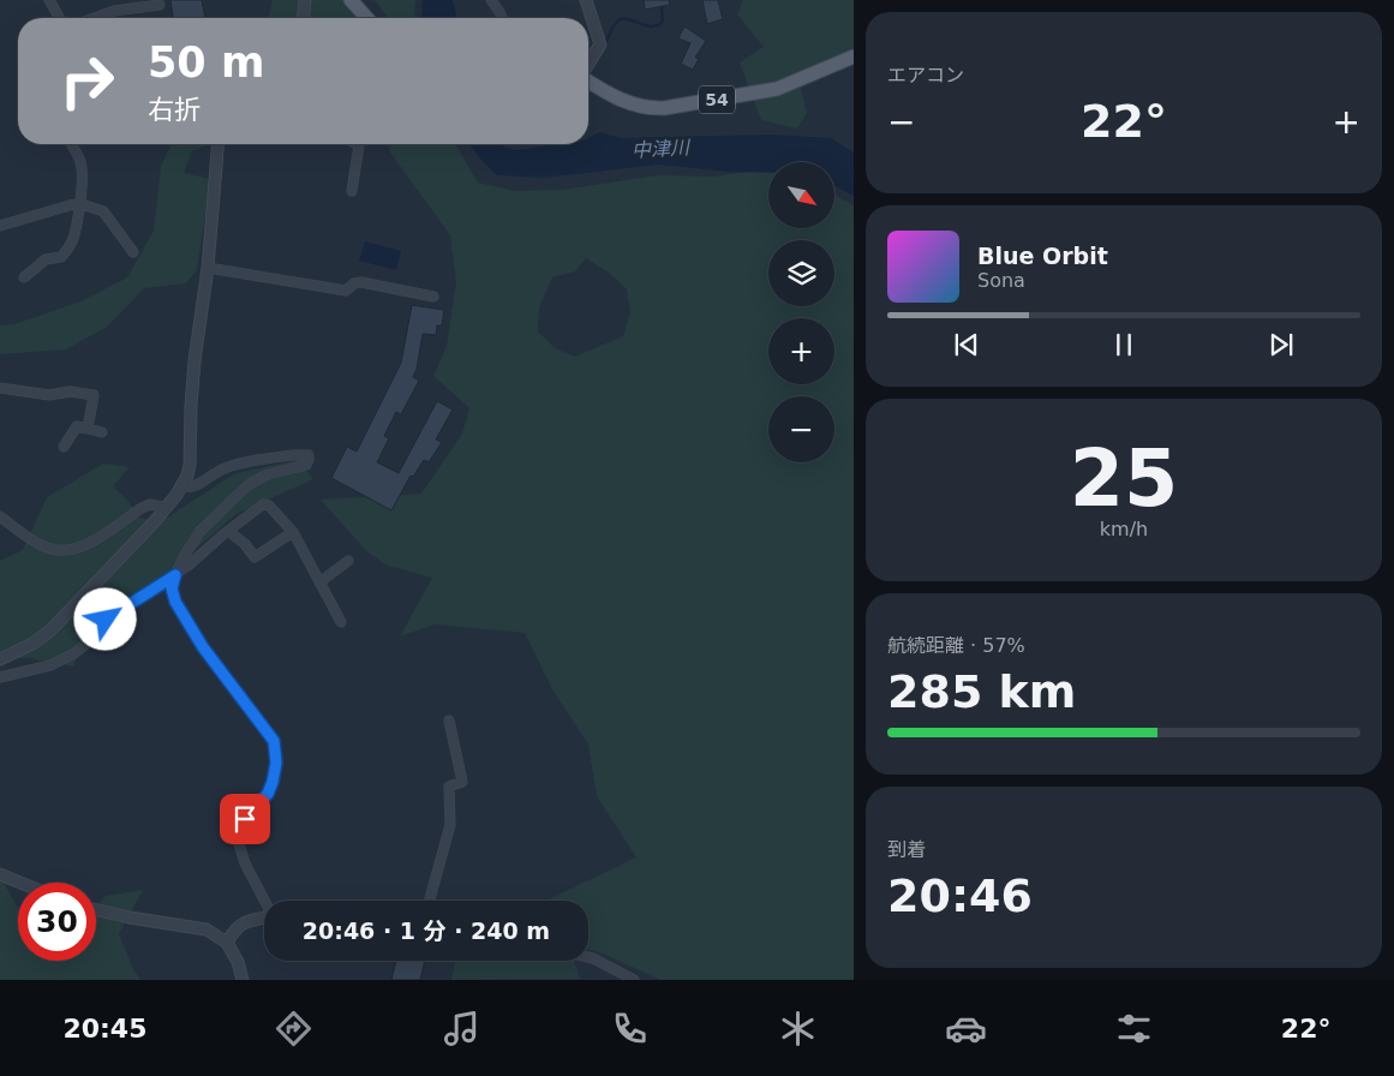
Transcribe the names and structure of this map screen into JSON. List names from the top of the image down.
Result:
{
  "streets": {
    "main road": ["54"]
  },
  "water": ["中津川"],
  "north": "bottom right",
  "page": {
    "tile": [
      "エアコン",
      ["25", "km/h"],
      ["航続距離 · 57%", "285 km"],
      ["到着", "20:46"]
    ],
    "turn": ["50 m", "右折"],
    "heat": ["−", "22°", "+"],
    "map_buttons": ["+", "−"],
    "song": ["Blue Orbit", "Sona"],
    "limit": "30",
    "trip": "20:46 · 1 分 · 240 m",
    "tabs": ["20:45", "22°"]
  }
}
